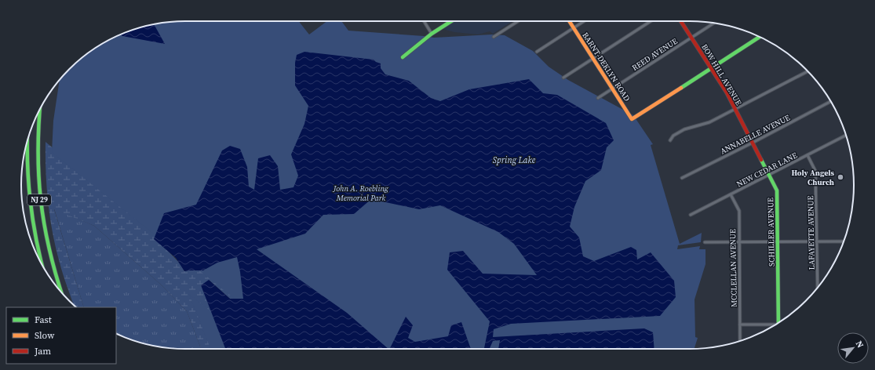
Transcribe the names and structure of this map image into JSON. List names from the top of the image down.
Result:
{
  "streets": {
    "main road": [
      "BARNT-DEKLYN ROAD",
      "BOW HILL AVENUE",
      "NJ 29",
      "SCHILLER AVENUE"
    ],
    "street": [
      "REED AVENUE",
      "ANNABELLE AVENUE",
      "NEW CEDAR LANE",
      "LAFAYETTE AVENUE",
      "MCCLELLAN AVENUE"
    ]
  },
  "crossings": [
    ["REED AVENUE", "BARNT-DEKLYN ROAD"],
    ["REED AVENUE", "BOW HILL AVENUE"],
    ["BARNT-DEKLYN ROAD", "BOW HILL AVENUE"],
    ["BOW HILL AVENUE", "ANNABELLE AVENUE"],
    ["BOW HILL AVENUE", "SCHILLER AVENUE"],
    ["ANNABELLE AVENUE", "SCHILLER AVENUE"],
    ["NEW CEDAR LANE", "SCHILLER AVENUE"],
    ["NEW CEDAR LANE", "LAFAYETTE AVENUE"],
    ["NEW CEDAR LANE", "MCCLELLAN AVENUE"]
  ],
  "water": ["Spring Lake"],
  "parks": ["John A. Roebling Memorial Park"],
  "places": ["Holy Angels Church"],
  "legend": ["Fast", "Slow", "Jam"],
  "north": "top right"
}
